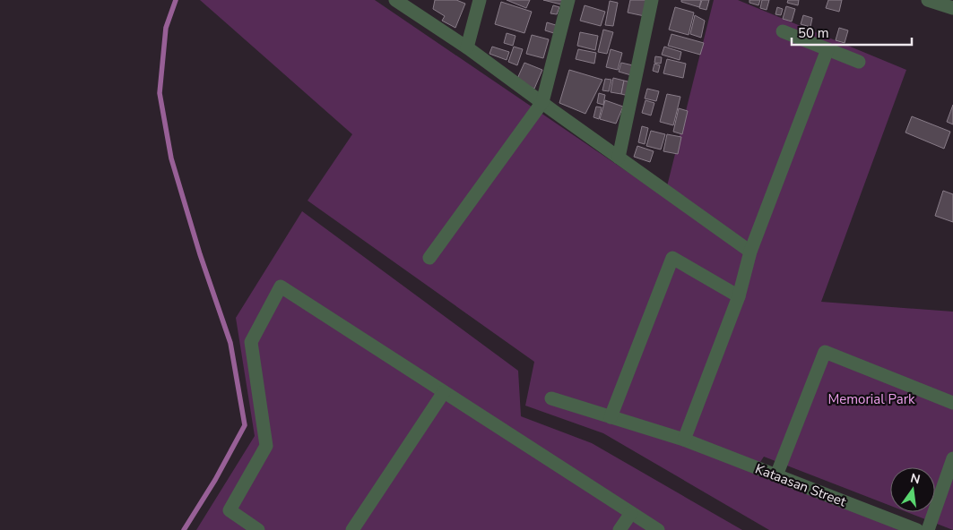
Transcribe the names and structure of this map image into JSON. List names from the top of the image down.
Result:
{
  "streets": {
    "street": ["Kataasan Street"]
  },
  "parks": ["Memorial Park"],
  "scale_bar": "50 m",
  "north": "top"
}
